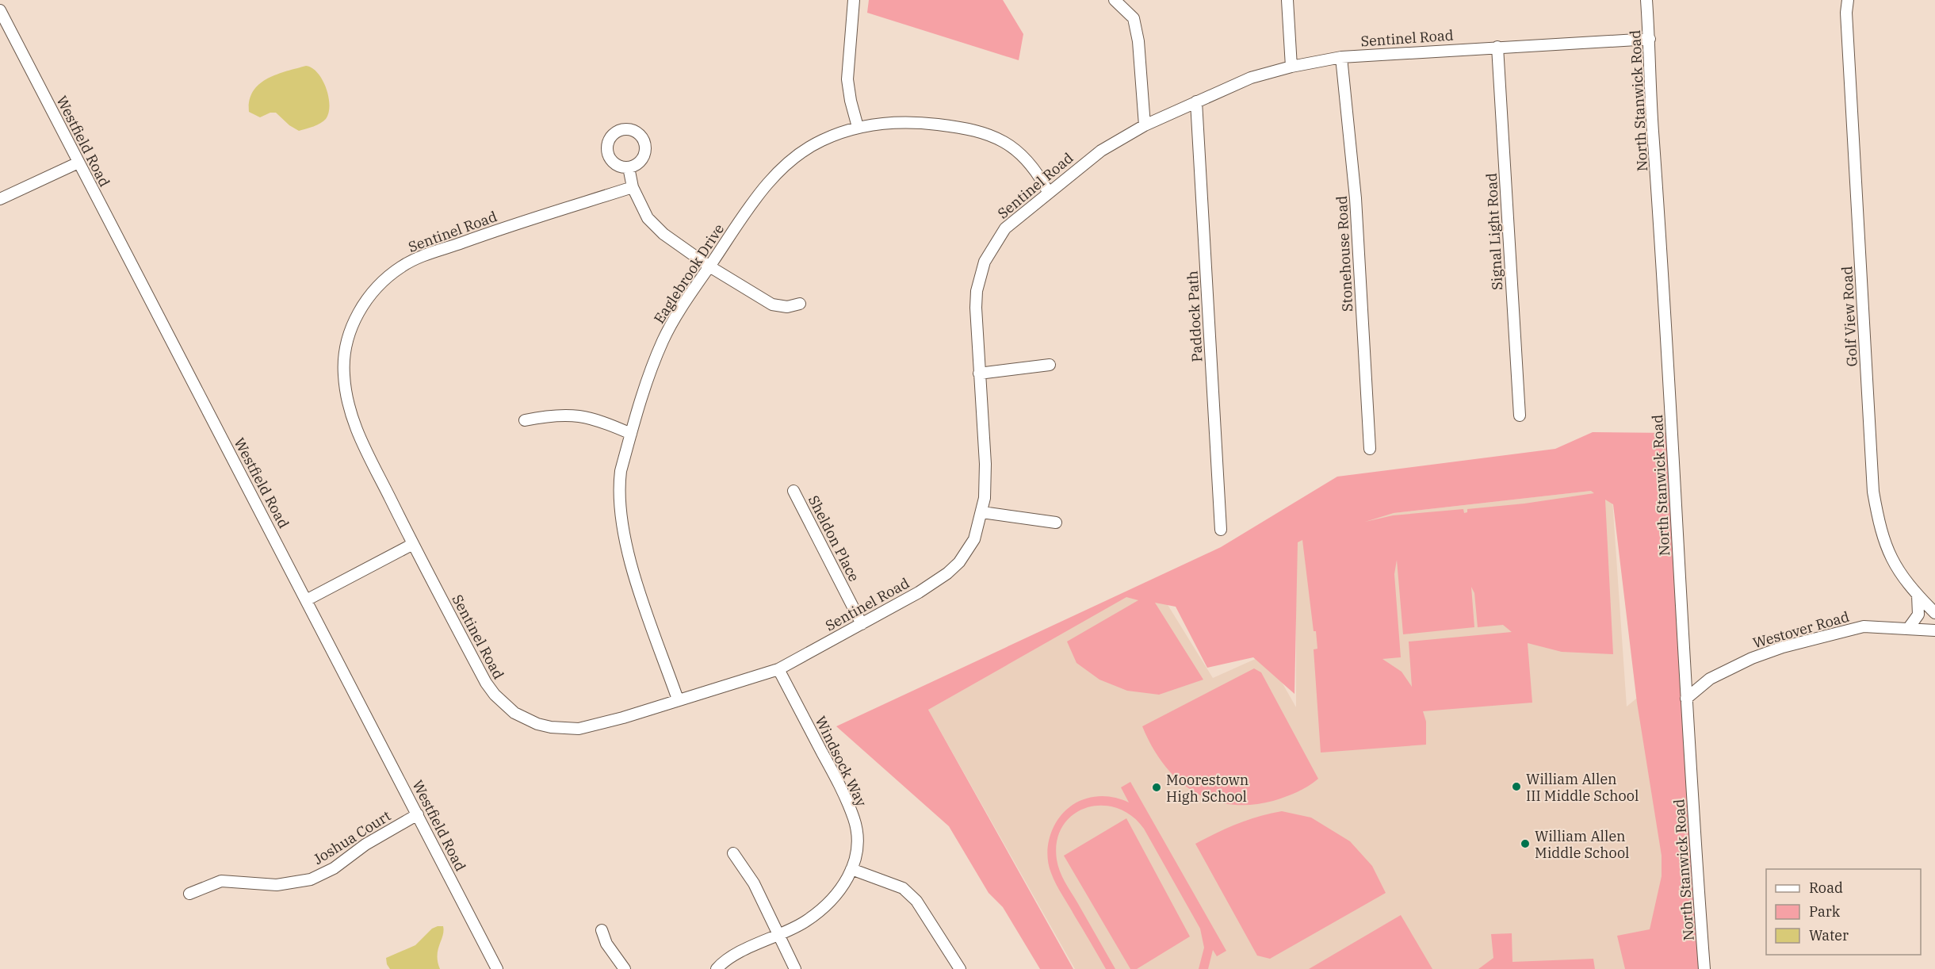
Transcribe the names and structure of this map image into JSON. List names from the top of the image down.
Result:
{
  "streets": {
    "street": [
      "Sentinel Road",
      "North Stanwick Road",
      "Westfield Road",
      "Signal Light Road",
      "Stonehouse Road",
      "Eaglebrook Drive",
      "Paddock Path",
      "Golf View Road",
      "Sheldon Place",
      "Westover Road",
      "Windsock Way",
      "Joshua Court"
    ]
  },
  "crossings": [
    ["Sentinel Road", "North Stanwick Road"],
    ["Sentinel Road", "Signal Light Road"],
    ["Sentinel Road", "Stonehouse Road"],
    ["Sentinel Road", "Eaglebrook Drive"],
    ["Sentinel Road", "Paddock Path"],
    ["Sentinel Road", "Sheldon Place"],
    ["Sentinel Road", "Windsock Way"],
    ["North Stanwick Road", "Westover Road"],
    ["Westfield Road", "Joshua Court"]
  ],
  "places": ["William Allen III Middle School", "Moorestown High School", "William Allen Middle School"],
  "legend": ["Road", "Park", "Water"]
}
